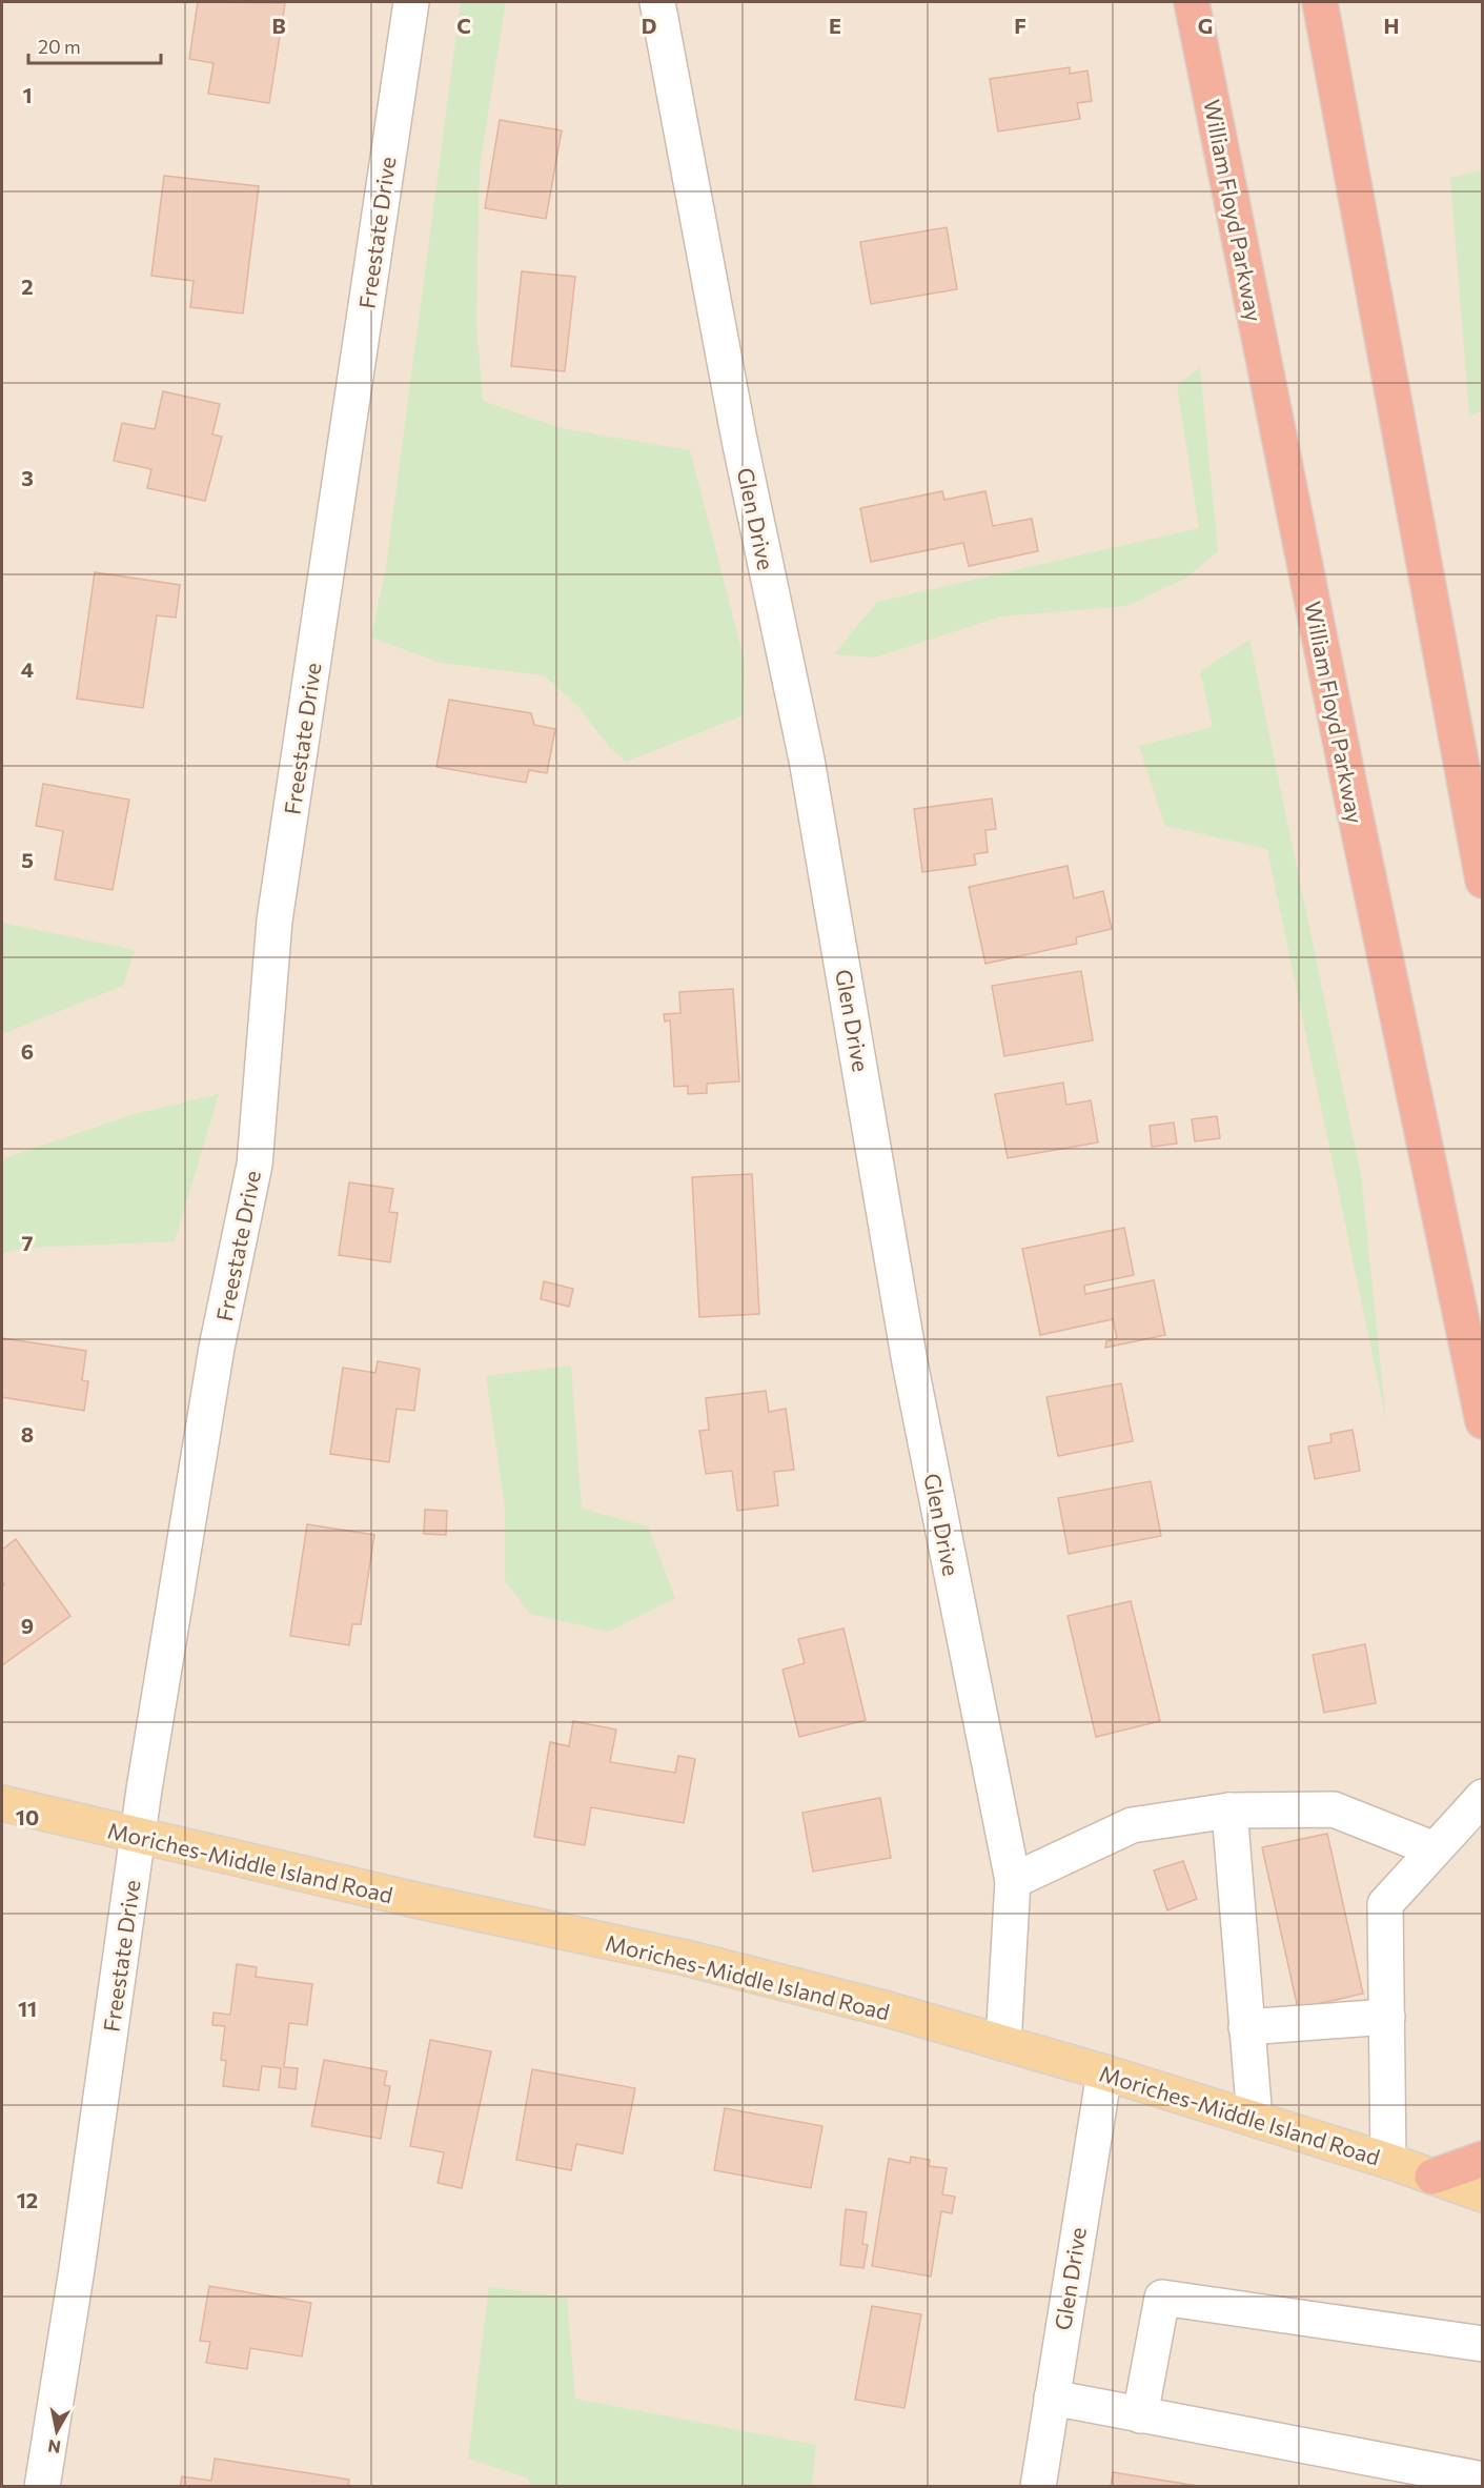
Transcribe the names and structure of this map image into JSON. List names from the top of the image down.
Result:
{
  "streets": {
    "highway": ["William Floyd Parkway"],
    "main road": ["Moriches-Middle Island Road"],
    "street": ["Freestate Drive", "Glen Drive"]
  },
  "crossings": [
    ["Freestate Drive", "Moriches-Middle Island Road"],
    ["Glen Drive", "Moriches-Middle Island Road"]
  ],
  "scale_bar": "20 m",
  "north": "bottom",
  "grid": {
    "columns": [
      "B",
      "C",
      "D",
      "E",
      "F",
      "G",
      "H"
    ],
    "rows": [
      "1",
      "2",
      "3",
      "4",
      "5",
      "6",
      "7",
      "8",
      "9",
      "10",
      "11",
      "12"
    ]
  }
}
